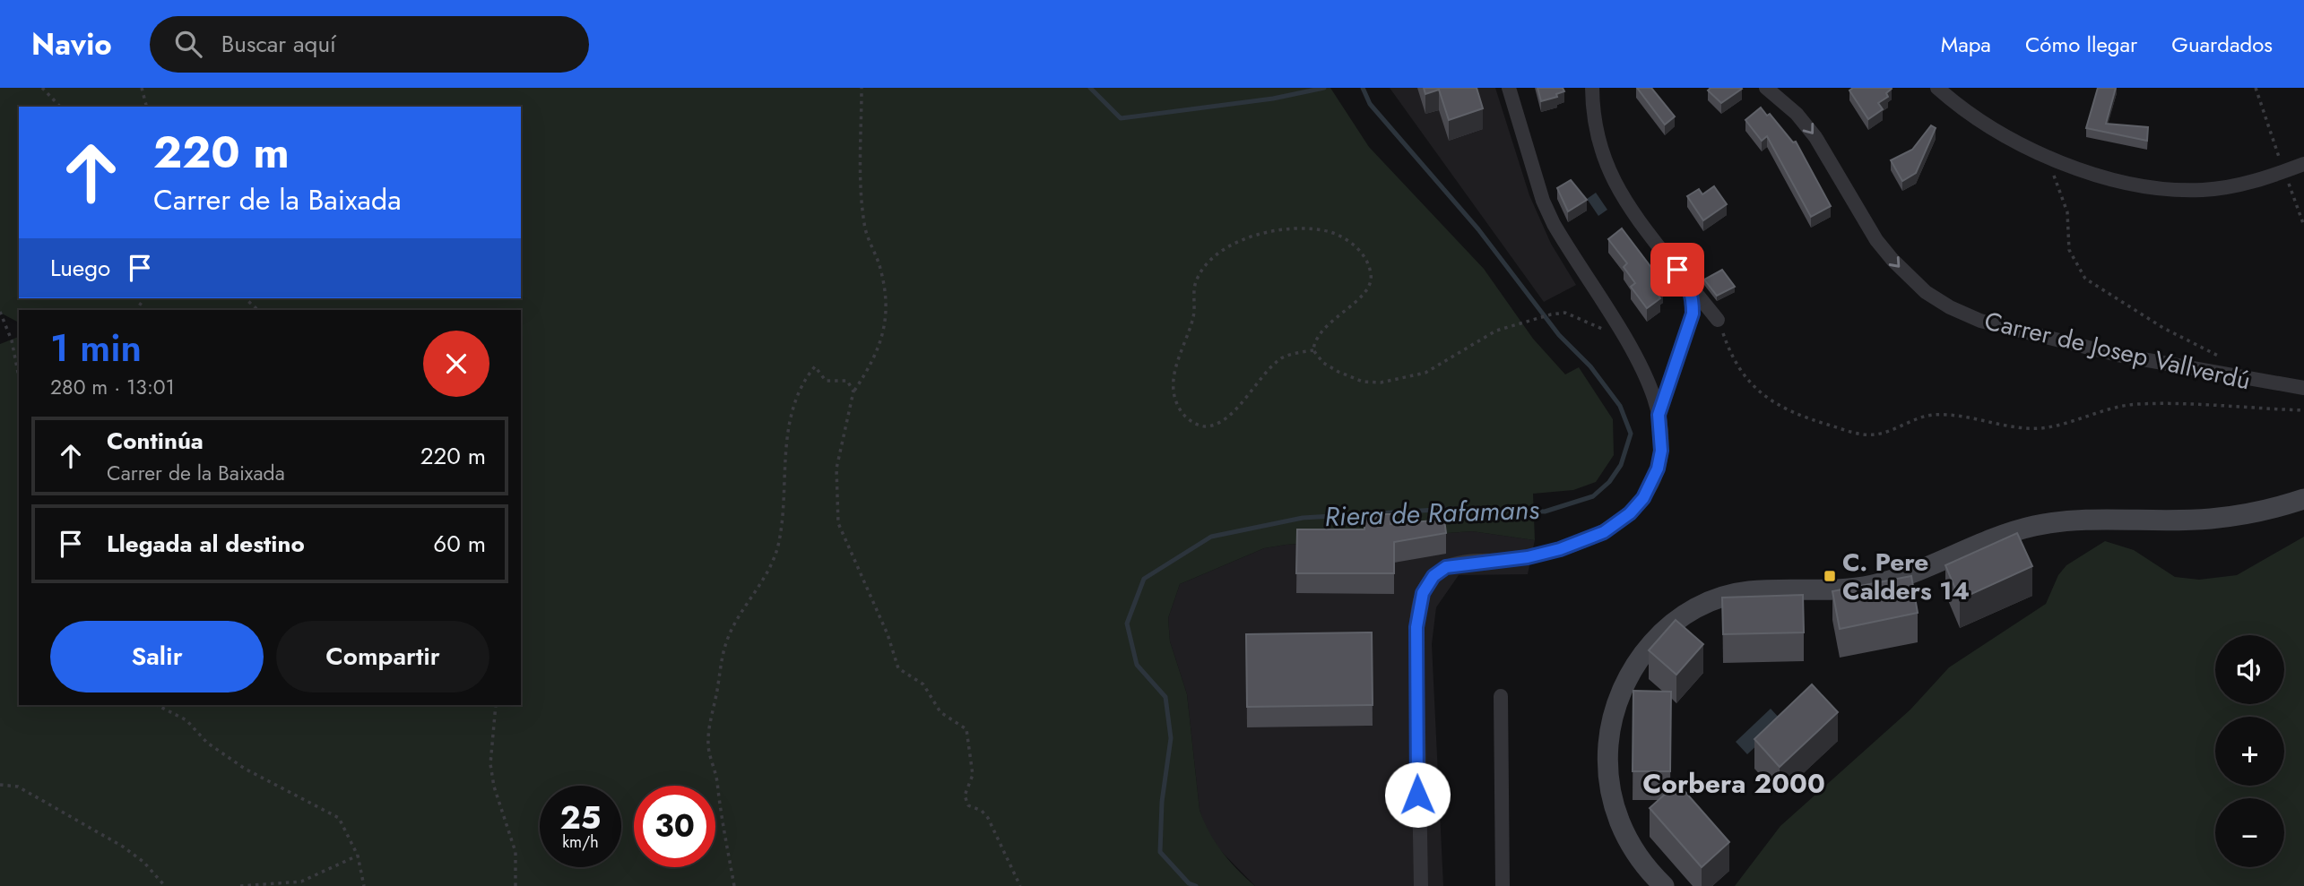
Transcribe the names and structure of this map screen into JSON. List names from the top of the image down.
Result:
{
  "streets": {
    "street": ["Carrer de Josep Vallverdú"]
  },
  "one_way": ["Carrer de Josep Vallverdú"],
  "districts": ["Corbera 2000"],
  "water": ["Riera de Rafamans"],
  "places": {
    "transit": ["C. Pere Calders 14"]
  },
  "page": {
    "header": "Navio",
    "search": "Buscar aquí",
    "nav": ["Mapa", "Cómo llegar", "Guardados"],
    "turn": ["220 m", "Carrer de la Baixada"],
    "then": "Luego",
    "heading": ["1 min", "280 m · 13:01"],
    "list": [
      {
        "name": "Continúa",
        "note": "Carrer de la Baixada",
        "value": "220 m"
      },
      {
        "name": "Llegada al destino",
        "value": "60 m"
      }
    ],
    "buttons": ["Salir", "Compartir"],
    "map_buttons": ["+", "−"],
    "speed": "25 km/h",
    "limit": "30"
  }
}
